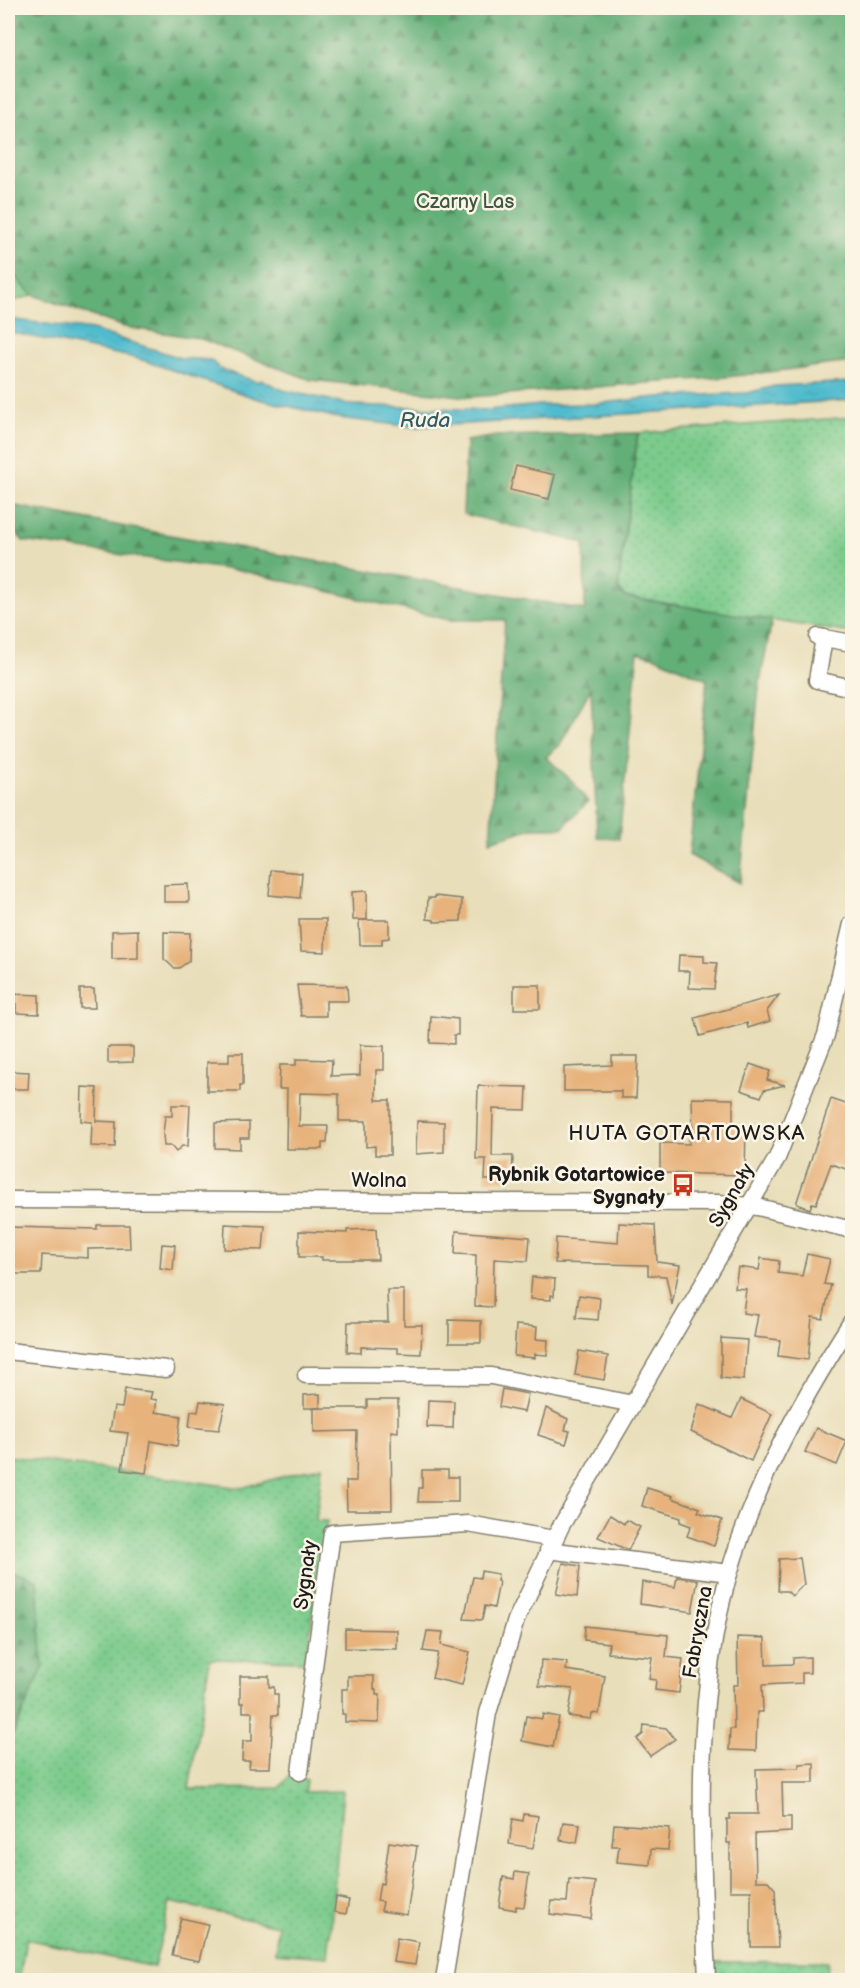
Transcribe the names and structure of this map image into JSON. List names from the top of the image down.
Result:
{
  "streets": {
    "street": ["Wolna", "Sygnały", "Fabryczna"]
  },
  "crossings": [
    ["Wolna", "Sygnały"]
  ],
  "districts": ["HUTA GOTARTOWSKA"],
  "water": ["Ruda"],
  "parks": ["Czarny Las"],
  "places": {
    "bus stop": ["Rybnik Gotartowice Sygnały"]
  }
}
